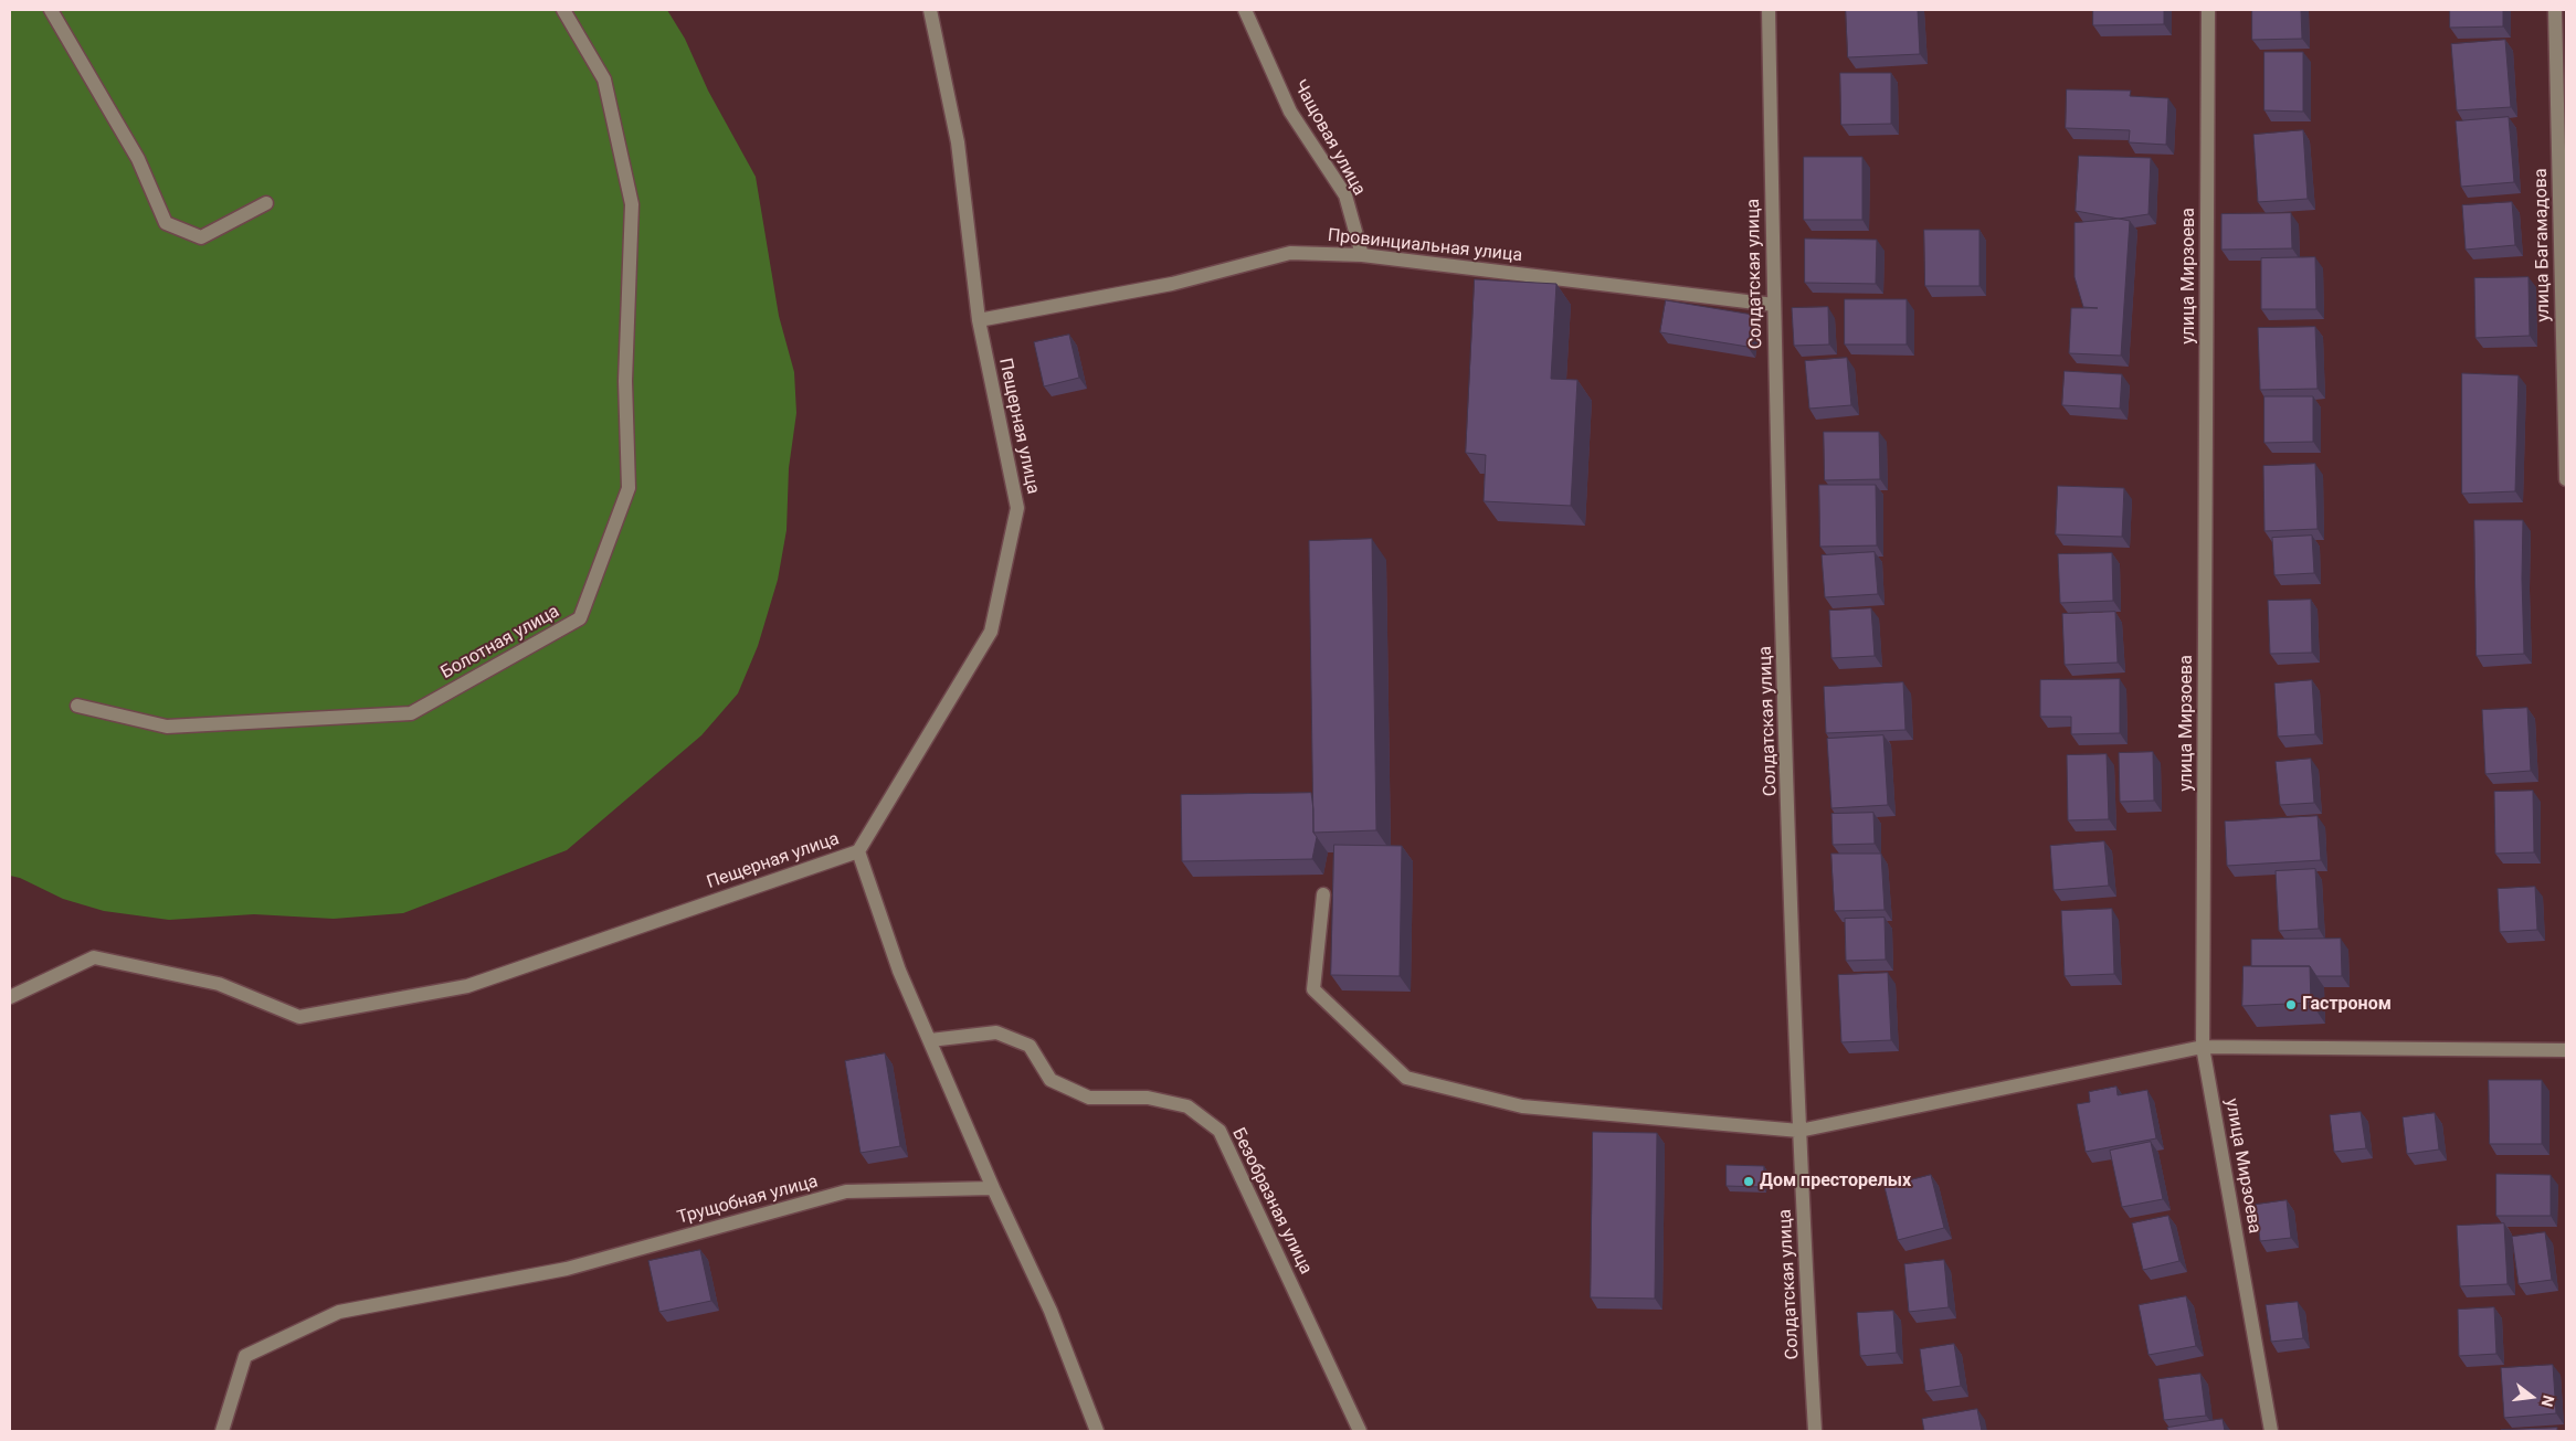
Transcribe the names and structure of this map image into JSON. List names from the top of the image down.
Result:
{
  "streets": {
    "street": [
      "Чащовая улица",
      "улица Багамадова",
      "Провинциальная улица",
      "Солдатская улица",
      "улица Мирзоева",
      "Пещерная улица",
      "Болотная улица",
      "Трущобная улица",
      "Безобразная улица"
    ]
  },
  "crossings": [
    ["Чащовая улица", "Провинциальная улица"],
    ["Провинциальная улица", "Солдатская улица"],
    ["Провинциальная улица", "Пещерная улица"]
  ],
  "places": ["Гастроном", "Дом престорелых"],
  "north": "right"
}
